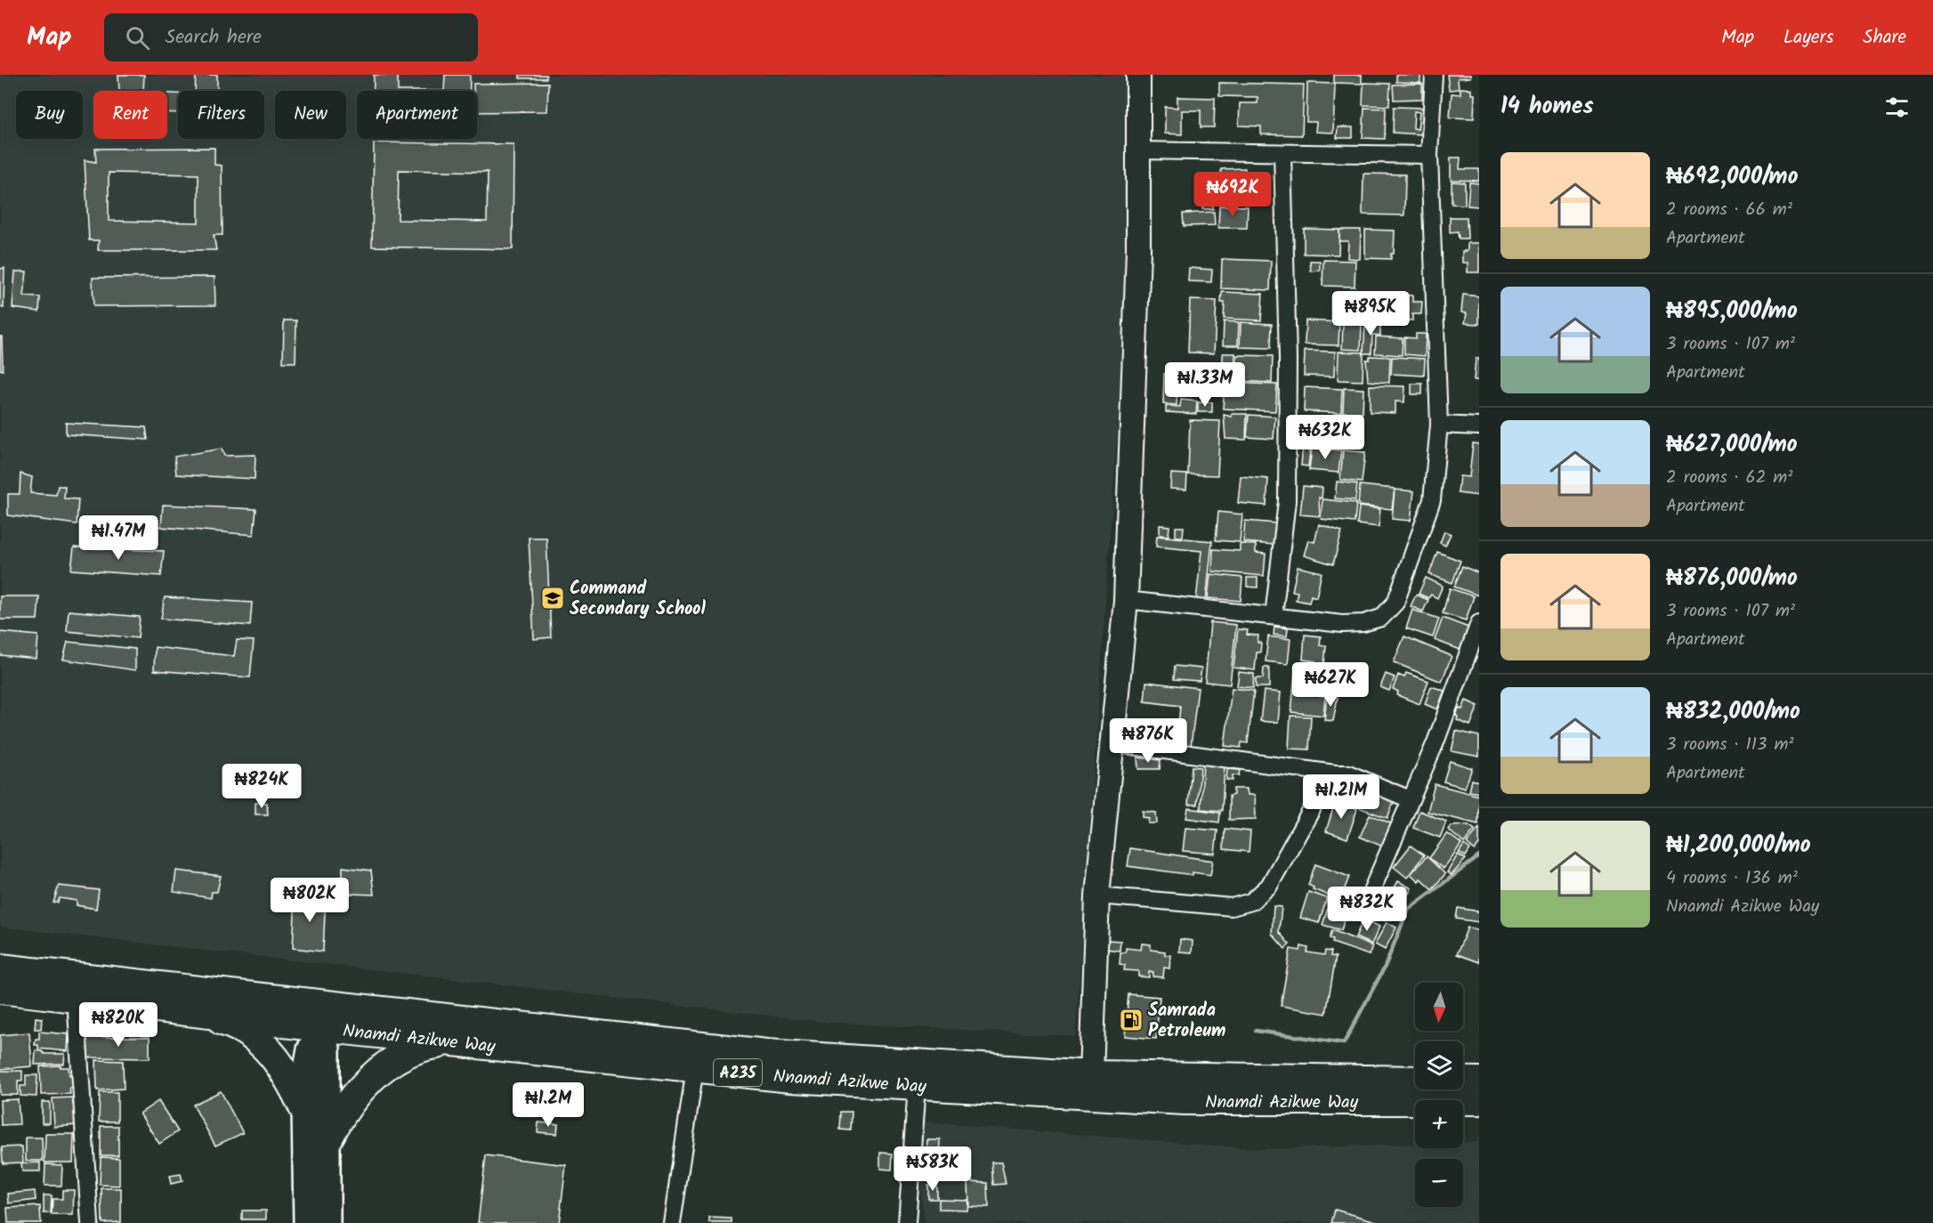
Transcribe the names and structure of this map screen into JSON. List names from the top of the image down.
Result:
{
  "streets": {
    "highway": ["Nnamdi Azikwe Way", "A235"]
  },
  "places": {
    "school or university": ["Command Secondary School"],
    "fuel station": ["Samrada Petroleum"]
  },
  "north": "bottom",
  "page": {
    "header": "Map",
    "search": "Search here",
    "nav": ["Map", "Layers", "Share"],
    "heading": "14 homes",
    "chip": [
      "Buy",
      "Rent",
      "Filters",
      "New",
      "Apartment"
    ],
    "list": [
      {
        "name": "₦692,000/mo",
        "note": "2 rooms · 66 m² · Apartment"
      },
      {
        "name": "₦895,000/mo",
        "note": "3 rooms · 107 m² · Apartment"
      },
      {
        "name": "₦627,000/mo",
        "note": "2 rooms · 62 m² · Apartment"
      },
      {
        "name": "₦876,000/mo",
        "note": "3 rooms · 107 m² · Apartment"
      },
      {
        "name": "₦832,000/mo",
        "note": "3 rooms · 113 m² · Apartment"
      },
      {
        "name": "₦1,200,000/mo",
        "note": "4 rooms · 136 m² · Nnamdi Azikwe Way"
      }
    ],
    "price": [
      "₦692K",
      "₦895K",
      "₦1.33M",
      "₦632K",
      "₦1.47M",
      "₦627K",
      "₦876K",
      "₦824K",
      "₦1.21M",
      "₦802K",
      "₦832K",
      "₦820K",
      "₦1.2M",
      "₦583K"
    ],
    "map_buttons": ["+", "−"]
  }
}
